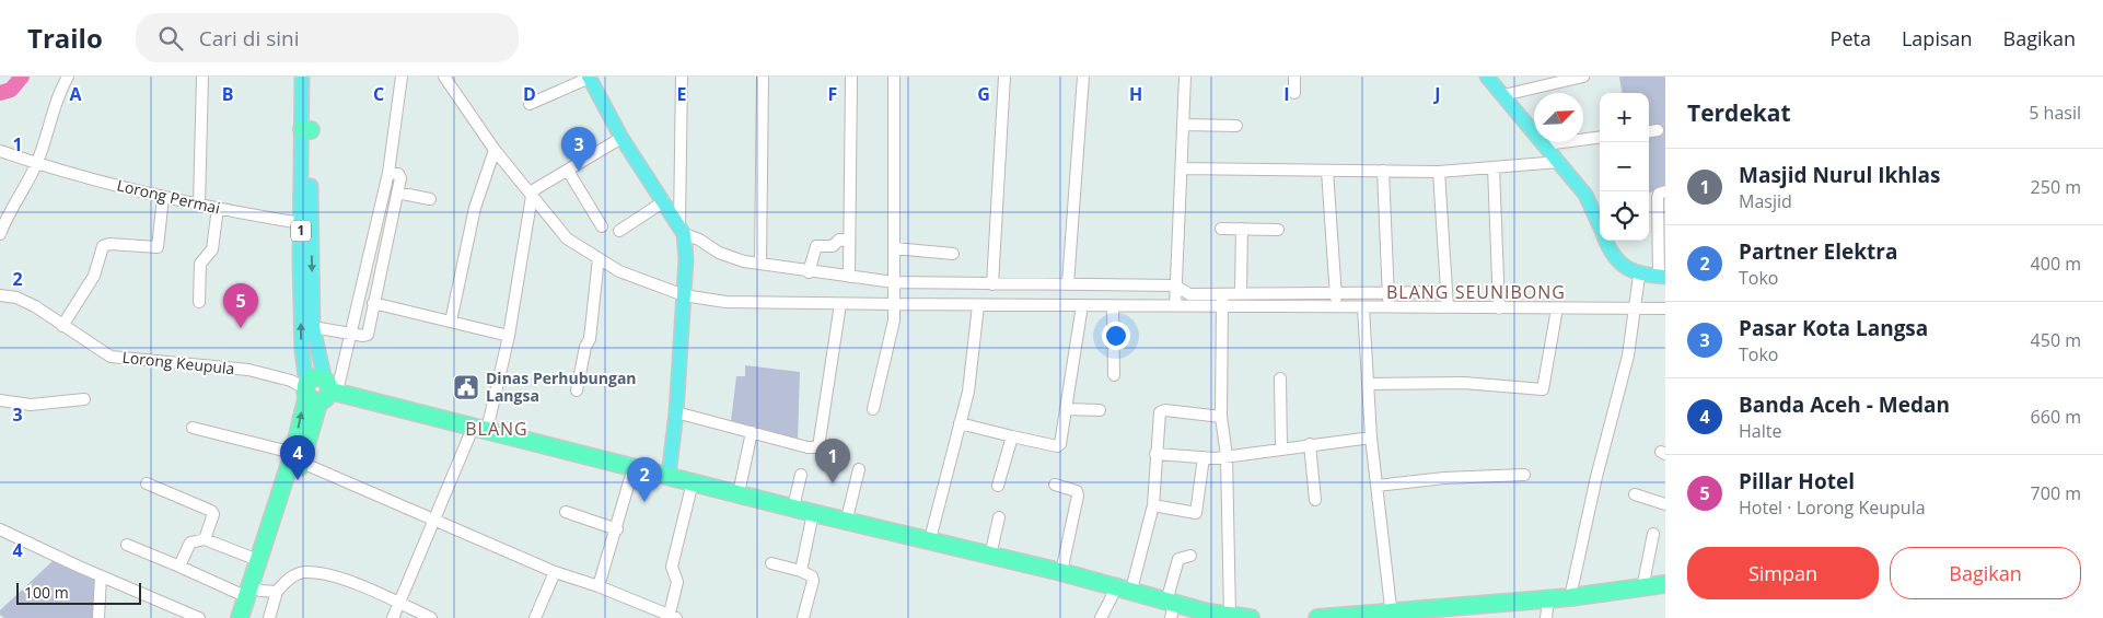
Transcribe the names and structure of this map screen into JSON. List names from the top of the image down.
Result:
{
  "streets": {
    "highway": ["1"],
    "street": ["Lorong Permai", "Lorong Keupula"]
  },
  "crossings": [
    ["Lorong Permai", "1"],
    ["1", "Lorong Keupula"]
  ],
  "districts": ["BLANG SEUNIBONG", "BLANG"],
  "places": {
    "public building": ["Dinas Perhubungan Langsa"]
  },
  "scale_bar": "100 m",
  "north": "top right",
  "page": {
    "header": "Trailo",
    "search": "Cari di sini",
    "nav": ["Peta", "Lapisan", "Bagikan"],
    "heading": ["Terdekat", "5 hasil"],
    "map_buttons": ["+", "−"],
    "pins": [
      "3",
      "5",
      "4",
      "1",
      "2"
    ],
    "list": [
      {
        "mark": "1",
        "name": "Masjid Nurul Ikhlas",
        "note": "Masjid",
        "value": "250 m"
      },
      {
        "mark": "2",
        "name": "Partner Elektra",
        "note": "Toko",
        "value": "400 m"
      },
      {
        "mark": "3",
        "name": "Pasar Kota Langsa",
        "note": "Toko",
        "value": "450 m"
      },
      {
        "mark": "4",
        "name": "Banda Aceh - Medan",
        "note": "Halte",
        "value": "660 m"
      },
      {
        "mark": "5",
        "name": "Pillar Hotel",
        "note": "Hotel · Lorong Keupula",
        "value": "700 m"
      }
    ],
    "buttons": ["Simpan", "Bagikan"],
    "scale": "100 m"
  },
  "grid": {
    "columns": [
      "A",
      "B",
      "C",
      "D",
      "E",
      "F",
      "G",
      "H",
      "I",
      "J"
    ],
    "rows": [
      "1",
      "2",
      "3",
      "4"
    ]
  }
}
